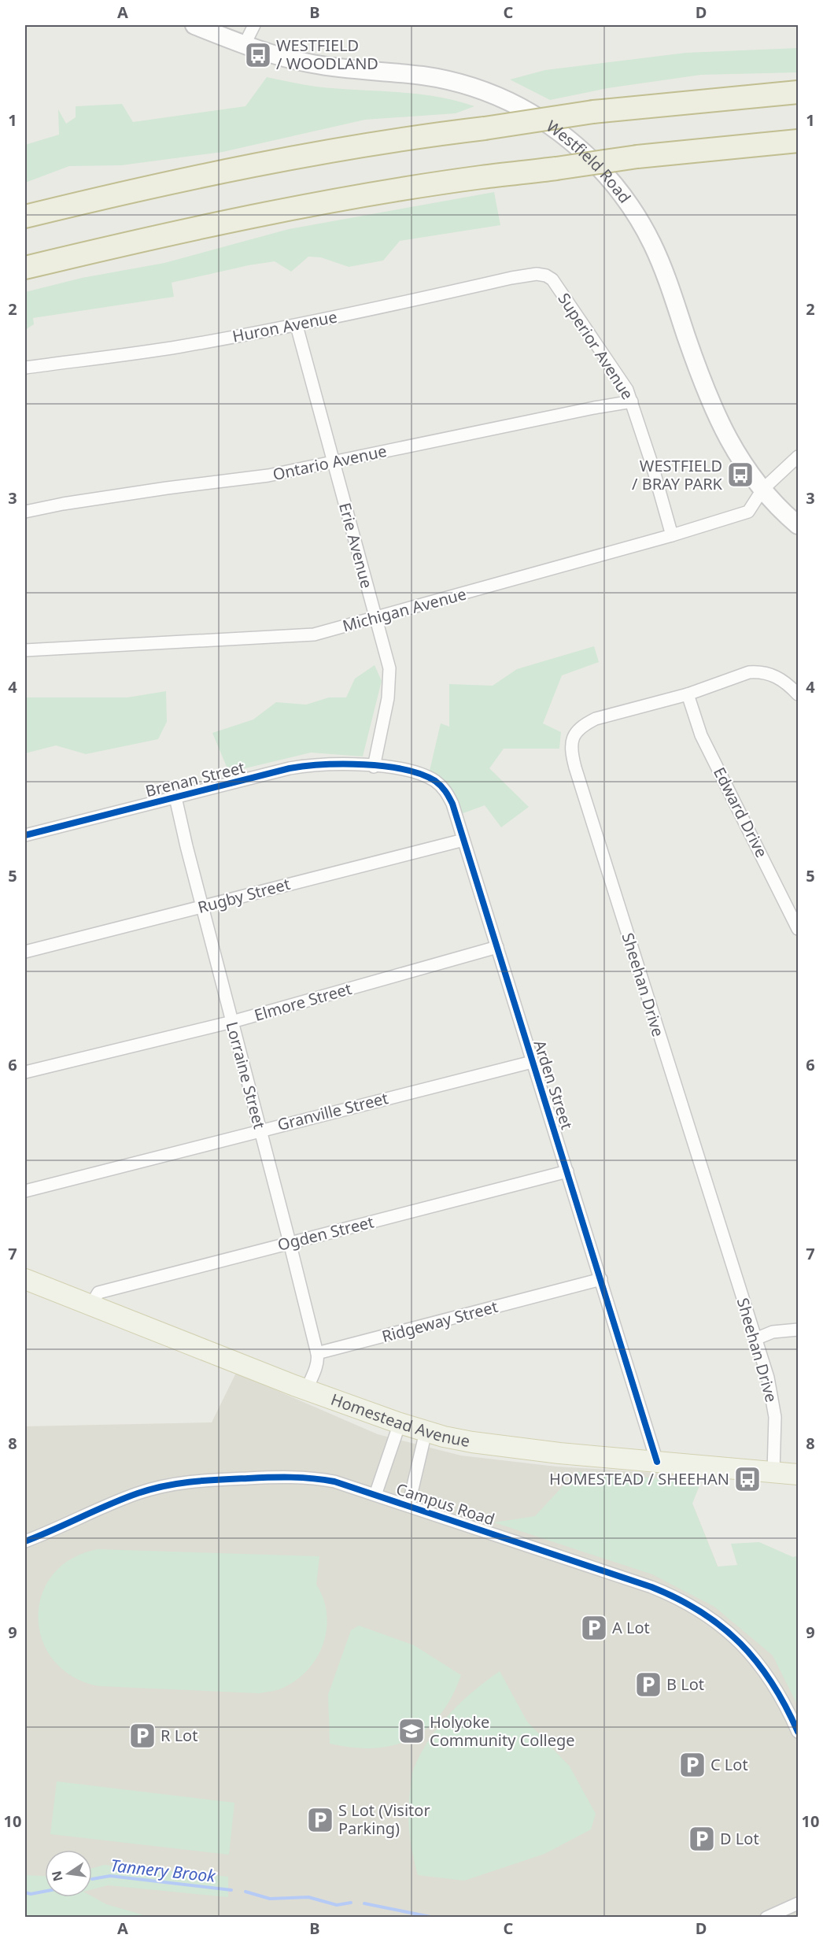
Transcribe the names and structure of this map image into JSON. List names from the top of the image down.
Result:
{
  "streets": {
    "main road": ["Westfield Road", "Homestead Avenue"],
    "street": [
      "Huron Avenue",
      "Superior Avenue",
      "Ontario Avenue",
      "Erie Avenue",
      "Michigan Avenue",
      "Brenan Street",
      "Edward Drive",
      "Rugby Street",
      "Sheehan Drive",
      "Elmore Street",
      "Lorraine Street",
      "Arden Street",
      "Granville Street",
      "Ogden Street",
      "Ridgeway Street",
      "Campus Road"
    ]
  },
  "crossings": [
    ["Westfield Road", "Michigan Avenue"],
    ["Huron Avenue", "Superior Avenue"],
    ["Huron Avenue", "Erie Avenue"],
    ["Superior Avenue", "Ontario Avenue"],
    ["Superior Avenue", "Michigan Avenue"],
    ["Ontario Avenue", "Erie Avenue"],
    ["Erie Avenue", "Michigan Avenue"],
    ["Erie Avenue", "Brenan Street"],
    ["Erie Avenue", "Arden Street"],
    ["Brenan Street", "Lorraine Street"],
    ["Brenan Street", "Arden Street"],
    ["Edward Drive", "Sheehan Drive"],
    ["Rugby Street", "Lorraine Street"],
    ["Rugby Street", "Arden Street"],
    ["Sheehan Drive", "Homestead Avenue"],
    ["Elmore Street", "Lorraine Street"],
    ["Elmore Street", "Arden Street"],
    ["Lorraine Street", "Granville Street"],
    ["Lorraine Street", "Ogden Street"],
    ["Lorraine Street", "Ridgeway Street"],
    ["Arden Street", "Granville Street"],
    ["Arden Street", "Ogden Street"],
    ["Arden Street", "Ridgeway Street"],
    ["Arden Street", "Homestead Avenue"],
    ["Ogden Street", "Homestead Avenue"],
    ["Homestead Avenue", "Campus Road"]
  ],
  "water": ["Tannery Brook"],
  "places": {
    "bus stop": ["WESTFIELD / WOODLAND", "WESTFIELD / BRAY PARK", "HOMESTEAD / SHEEHAN"],
    "parking": [
      "A Lot",
      "B Lot",
      "R Lot",
      "C Lot",
      "S Lot (Visitor Parking)",
      "D Lot"
    ],
    "school or university": ["Holyoke Community College"]
  },
  "north": "left",
  "grid": {
    "columns": [
      "A",
      "B",
      "C",
      "D"
    ],
    "rows": [
      "1",
      "2",
      "3",
      "4",
      "5",
      "6",
      "7",
      "8",
      "9",
      "10"
    ]
  }
}
